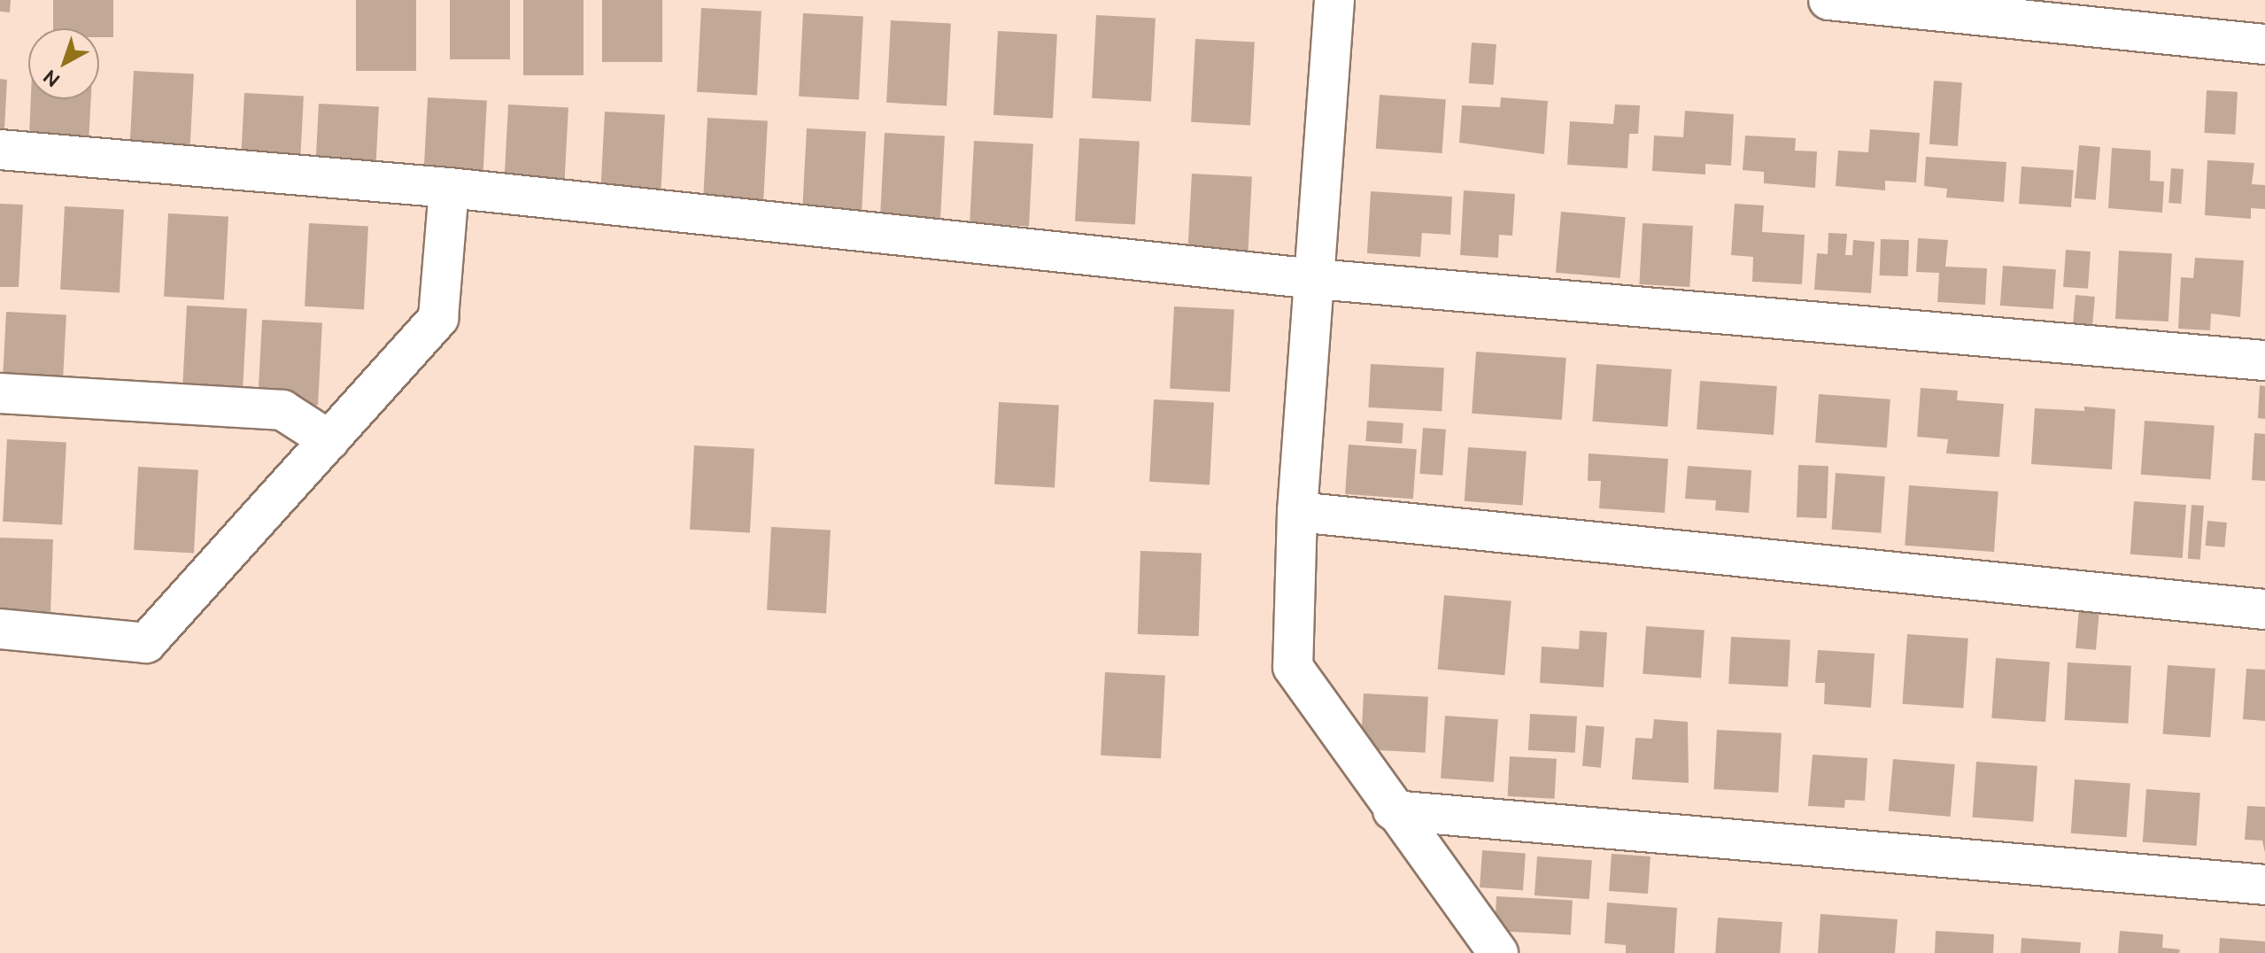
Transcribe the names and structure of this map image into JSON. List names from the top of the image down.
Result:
{
  "north": "bottom left"
}
